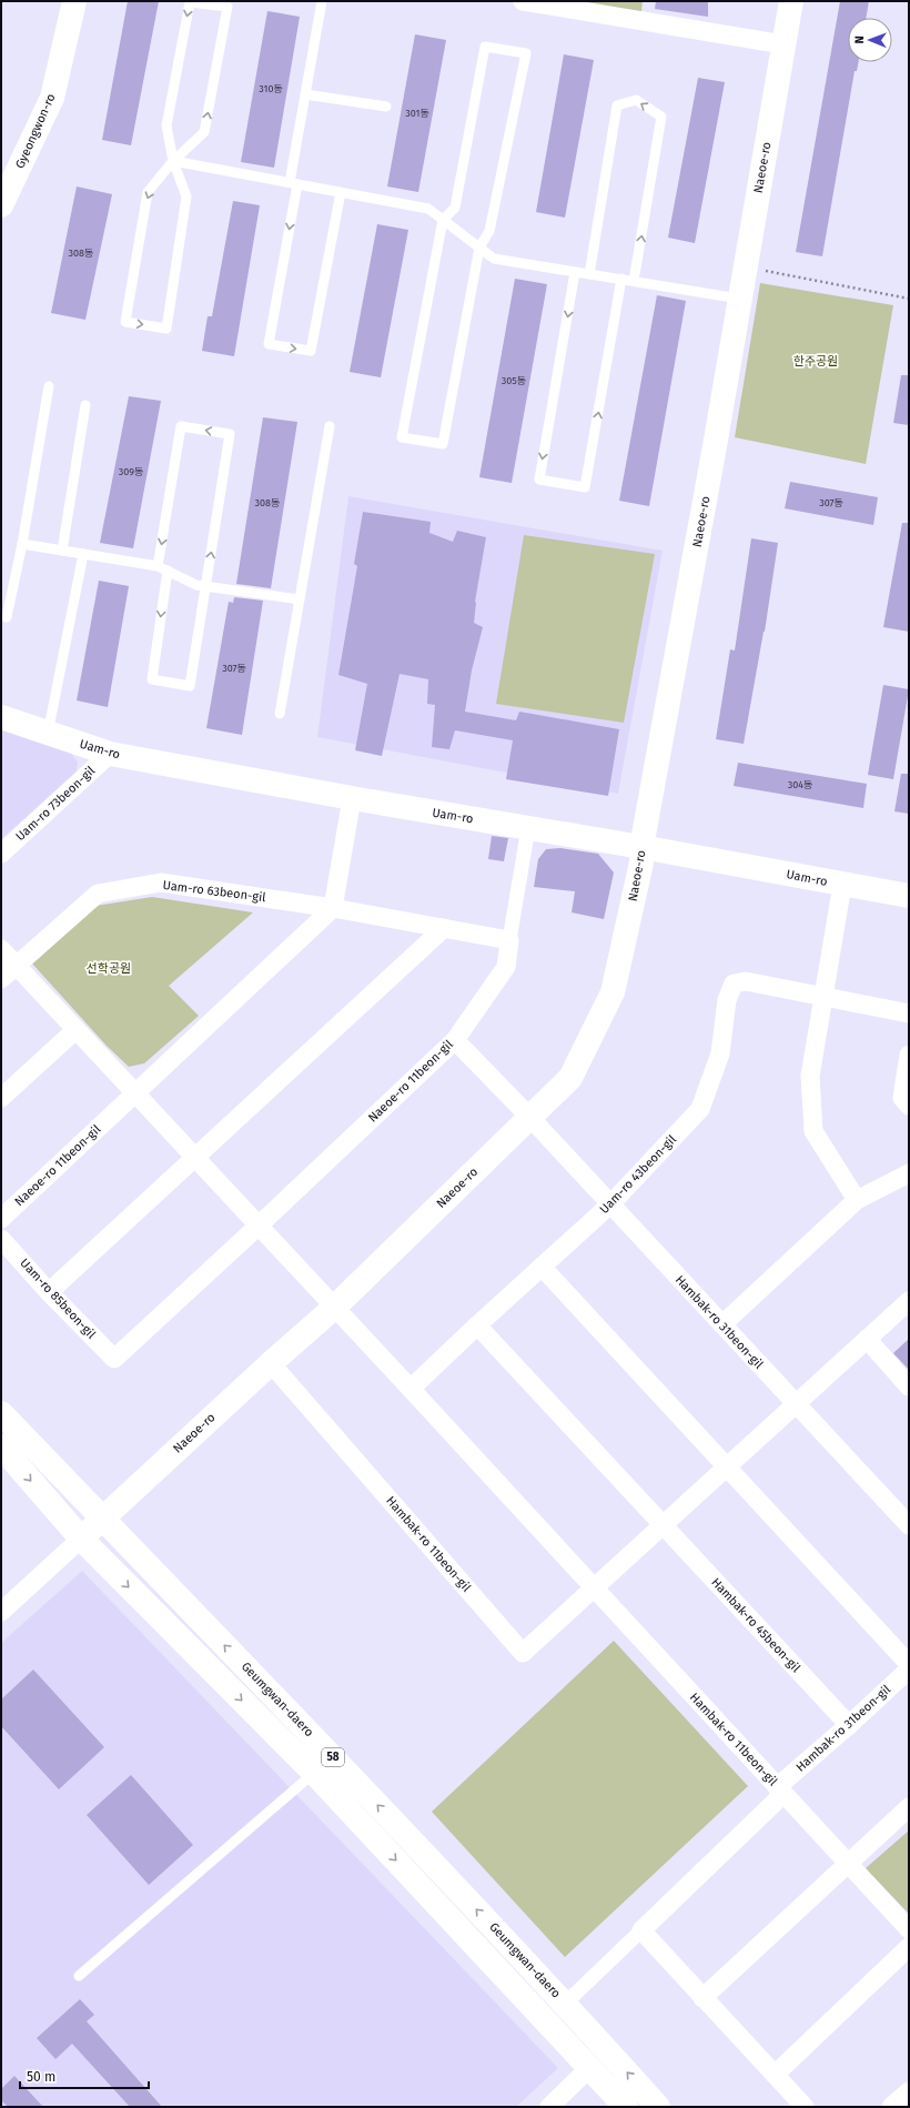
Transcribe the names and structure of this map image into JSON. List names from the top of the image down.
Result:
{
  "streets": {
    "street": [
      "Gyeongwon-ro",
      "Naeoe-ro",
      "Uam-ro",
      "Uam-ro 73beon-gil",
      "Uam-ro 63beon-gil",
      "Naeoe-ro 11beon-gil",
      "Uam-ro 43beon-gil",
      "Uam-ro 85beon-gil",
      "Hambak-ro 31beon-gil",
      "Hambak-ro 11beon-gil",
      "Hambak-ro 45beon-gil",
      "Geumgwan-daero",
      "58"
    ]
  },
  "crossings": [
    ["Naeoe-ro", "Uam-ro"],
    ["Naeoe-ro", "Hambak-ro 31beon-gil"],
    ["Naeoe-ro", "Hambak-ro 11beon-gil"],
    ["Naeoe-ro", "Geumgwan-daero"],
    ["Uam-ro", "Uam-ro 73beon-gil"],
    ["Uam-ro", "Naeoe-ro 11beon-gil"],
    ["Uam-ro 63beon-gil", "Naeoe-ro 11beon-gil"],
    ["Naeoe-ro 11beon-gil", "Uam-ro 85beon-gil"],
    ["Naeoe-ro 11beon-gil", "Hambak-ro 31beon-gil"],
    ["Uam-ro 43beon-gil", "Hambak-ro 31beon-gil"],
    ["Uam-ro 43beon-gil", "Hambak-ro 11beon-gil"],
    ["Uam-ro 43beon-gil", "Hambak-ro 45beon-gil"],
    ["Hambak-ro 31beon-gil", "Hambak-ro 11beon-gil"],
    ["Hambak-ro 31beon-gil", "Hambak-ro 45beon-gil"],
    ["Hambak-ro 11beon-gil", "Geumgwan-daero"]
  ],
  "parks": ["한주공원", "선학공원"],
  "house_numbers": [
    "310동",
    "301동",
    "308동",
    "305동",
    "309동",
    "308동",
    "307동",
    "307동",
    "304동"
  ],
  "scale_bar": "50 m",
  "north": "left"
}
